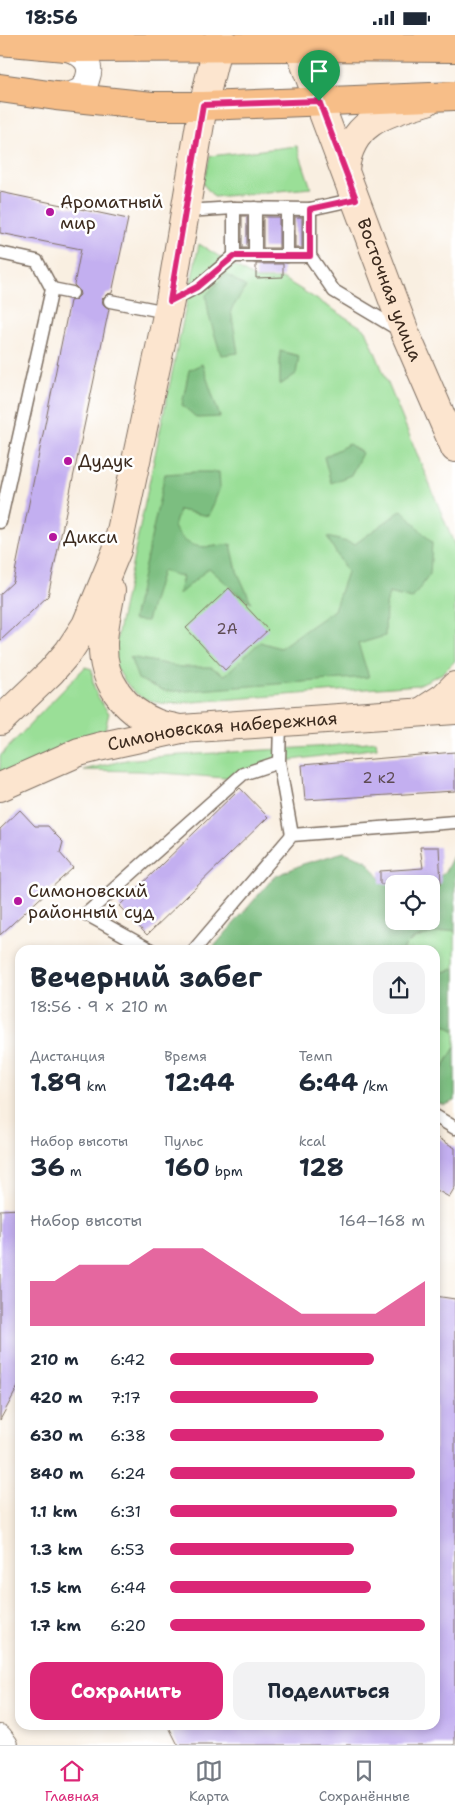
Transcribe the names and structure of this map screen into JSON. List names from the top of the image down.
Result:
{
  "streets": {
    "main road": ["Восточная улица", "Симоновская набережная"]
  },
  "places": [
    "Ароматный мир",
    "Дудук",
    "Дикси",
    "Симоновский районный суд"
  ],
  "house_numbers": ["2А", "2 к2"],
  "page": {
    "status": "18:56",
    "heading": ["Вечерний забег", "18:56 · 9 × 210 m"],
    "stats": [
      ["Дистанция", "1.89 km"],
      ["Время", "12:44"],
      ["Темп", "6:44 /km"],
      ["Набор высоты", "36 m"],
      ["Пульс", "160 bpm"],
      ["kcal", "128"]
    ],
    "chart": ["Набор высоты", "164–168 m"],
    "list": [
      {
        "name": "210 m",
        "note": "6:42"
      },
      {
        "name": "420 m",
        "note": "7:17"
      },
      {
        "name": "630 m",
        "note": "6:38"
      },
      {
        "name": "840 m",
        "note": "6:24"
      },
      {
        "name": "1.1 km",
        "note": "6:31"
      },
      {
        "name": "1.3 km",
        "note": "6:53"
      },
      {
        "name": "1.5 km",
        "note": "6:44"
      },
      {
        "name": "1.7 km",
        "note": "6:20"
      }
    ],
    "buttons": ["Сохранить", "Поделиться"],
    "tabs": ["Главная", "Карта", "Сохранённые"]
  }
}
